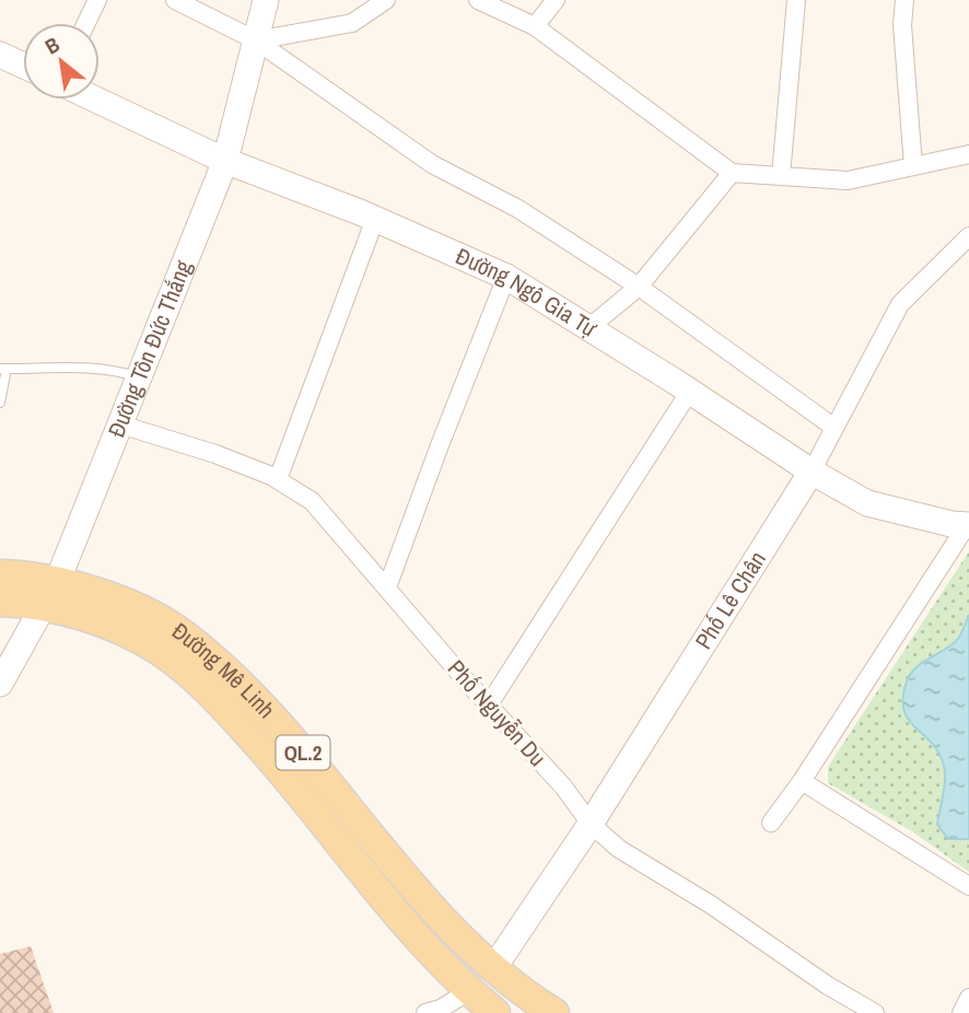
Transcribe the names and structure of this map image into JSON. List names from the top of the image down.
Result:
{
  "streets": {
    "main road": ["Đường Mê Linh", "QL.2"],
    "street": [
      "Đường Ngô Gia Tự",
      "Đường Tôn Đức Thắng",
      "Phố Lê Chân",
      "Phố Nguyễn Du"
    ]
  },
  "crossings": [
    ["Đường Ngô Gia Tự", "Đường Tôn Đức Thắng"],
    ["Đường Ngô Gia Tự", "Phố Lê Chân"],
    ["Đường Tôn Đức Thắng", "Đường Mê Linh"],
    ["Đường Tôn Đức Thắng", "Phố Nguyễn Du"],
    ["Phố Lê Chân", "Đường Mê Linh"],
    ["Phố Lê Chân", "Phố Nguyễn Du"]
  ],
  "north": "top left"
}
